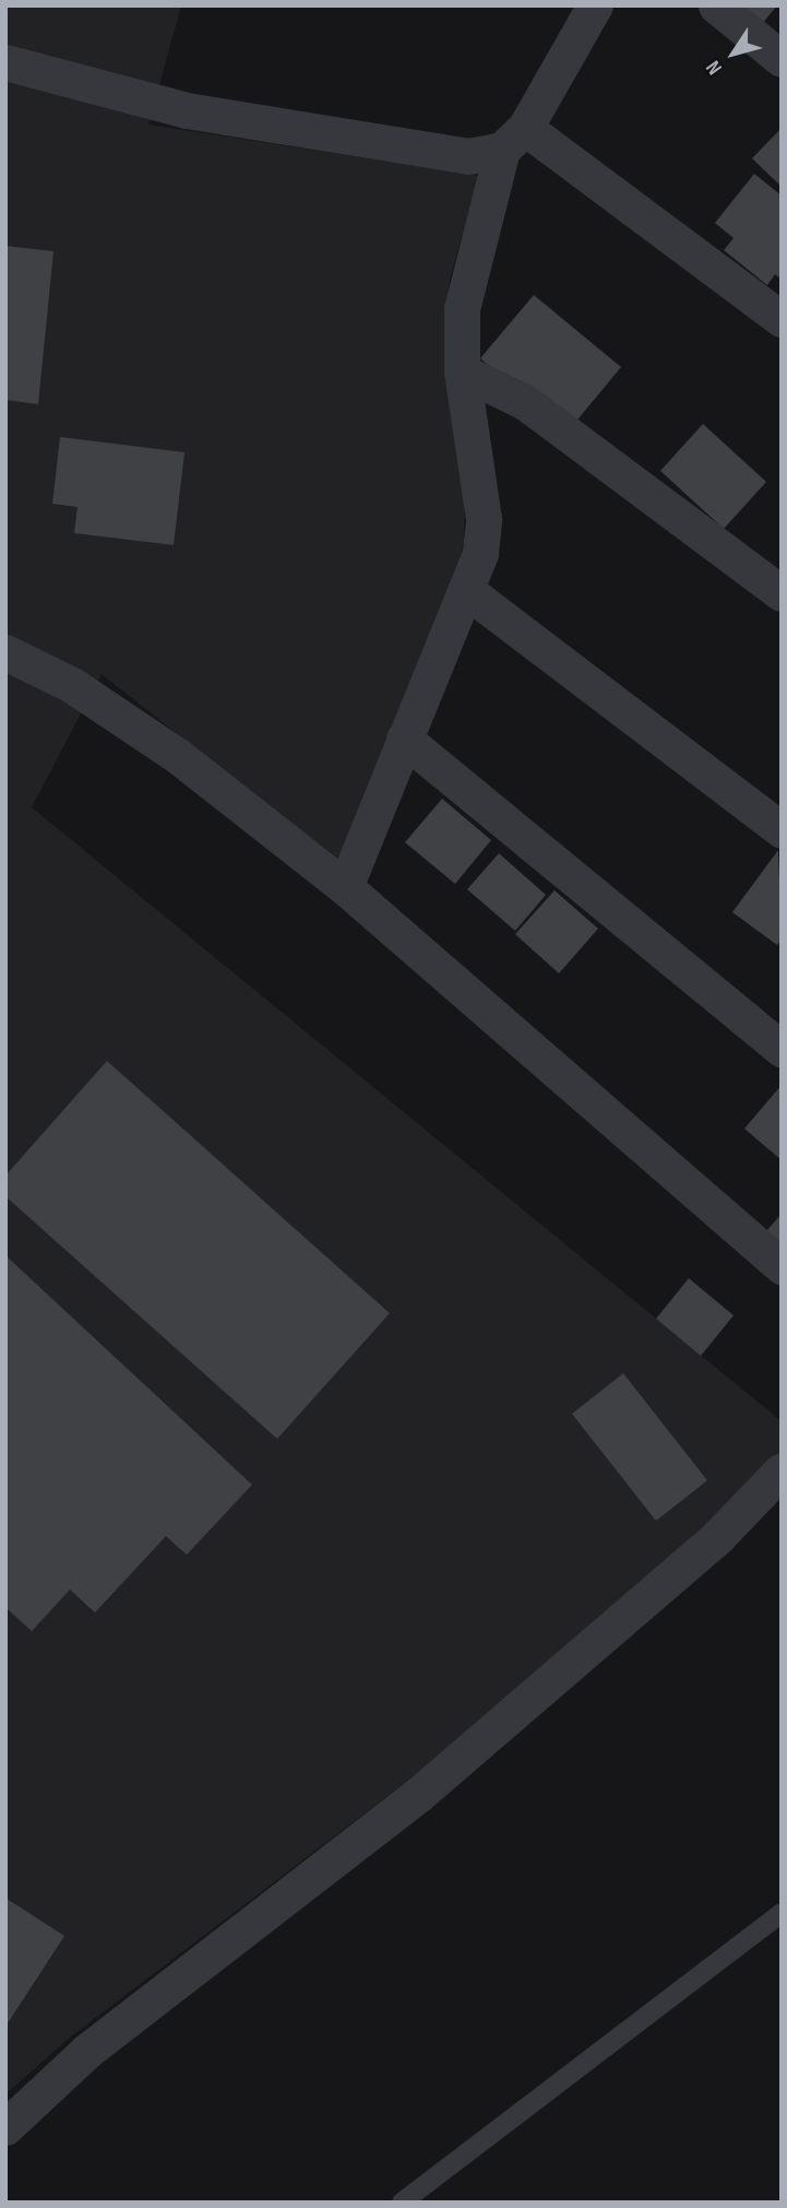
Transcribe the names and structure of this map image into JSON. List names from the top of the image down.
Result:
{
  "north": "bottom left"
}
